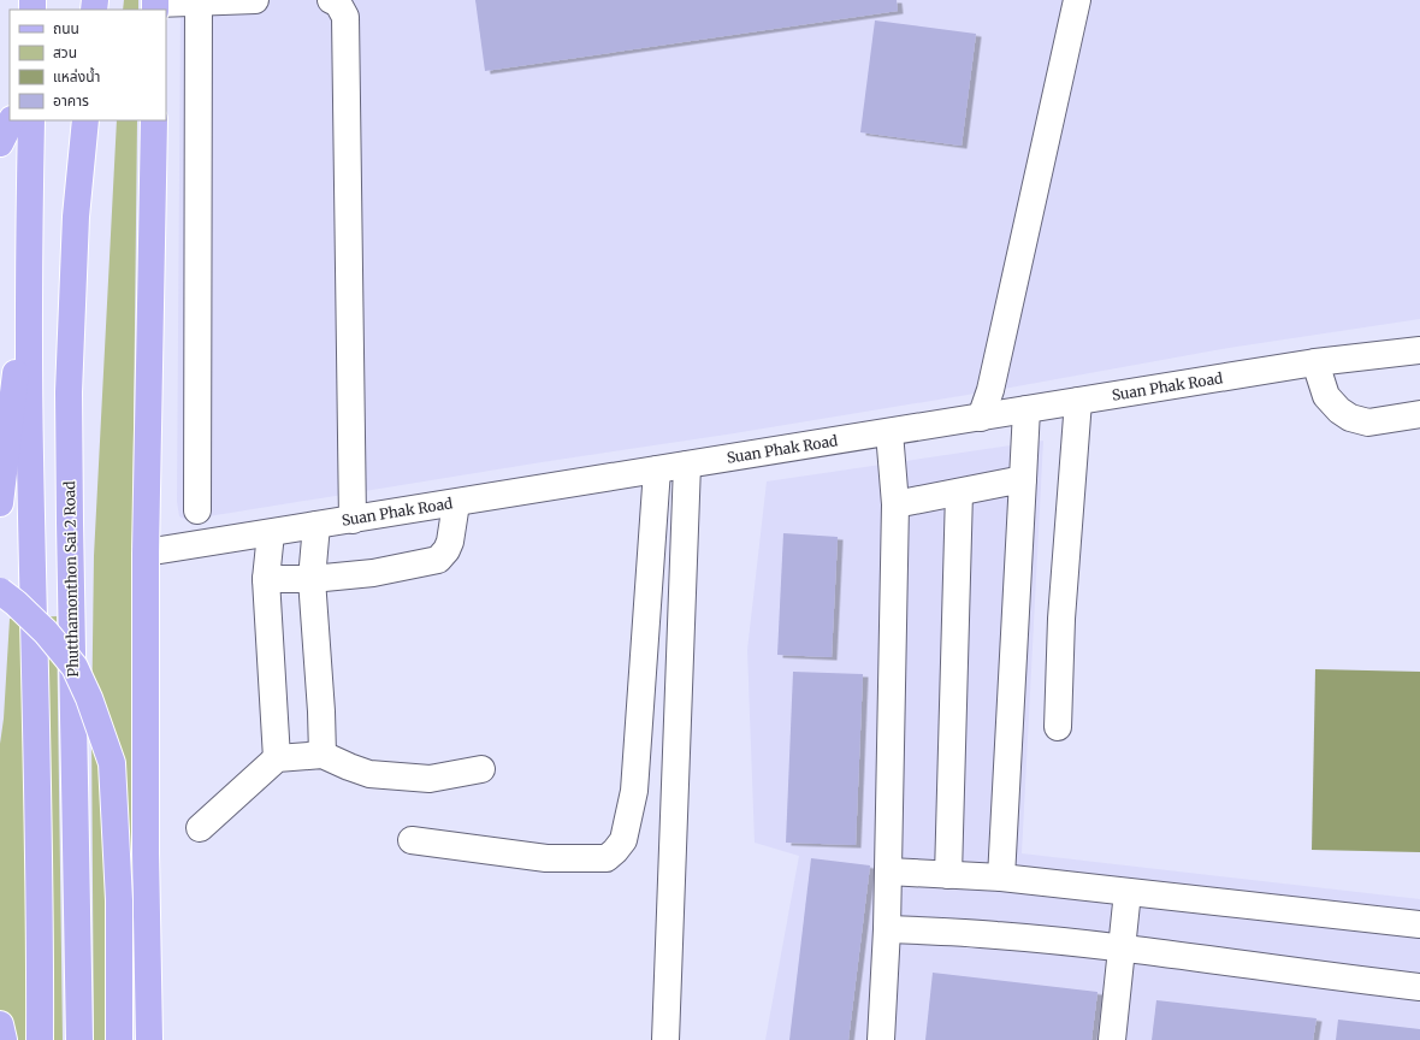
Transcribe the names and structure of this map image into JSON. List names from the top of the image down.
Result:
{
  "streets": {
    "main road": ["Phutthamonthon Sai 2 Road"],
    "street": ["Suan Phak Road"]
  },
  "legend": [
    "ถนน",
    "สวน",
    "แหล่งน้ำ",
    "อาคาร"
  ]
}
